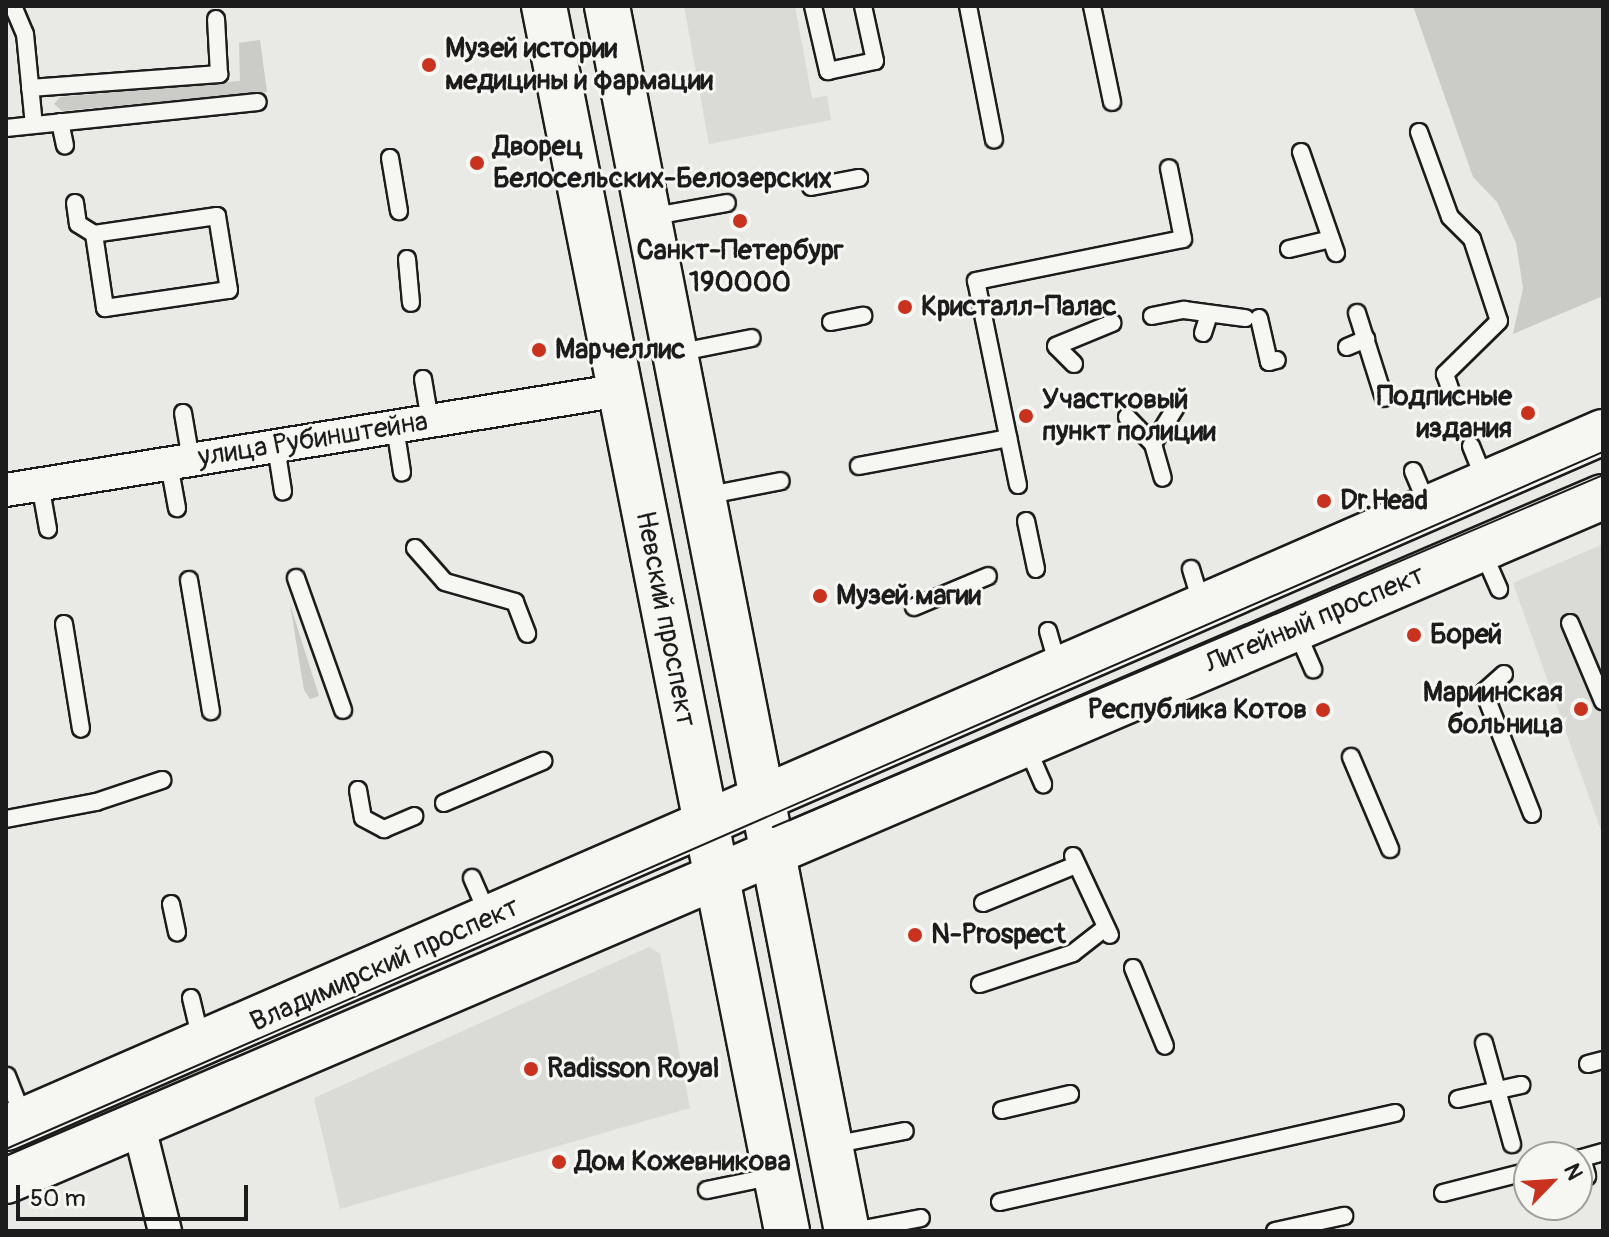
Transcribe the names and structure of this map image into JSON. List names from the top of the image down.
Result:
{
  "streets": {
    "main road": ["Невский проспект", "Литейный проспект", "Владимирский проспект"],
    "street": ["улица Рубинштейна"]
  },
  "crossings": [
    ["улица Рубинштейна", "Невский проспект"],
    ["Невский проспект", "Литейный проспект"],
    ["Невский проспект", "Владимирский проспект"],
    ["Литейный проспект", "Владимирский проспект"]
  ],
  "places": [
    "Музей истории медицины и фармации",
    "Дворец Белосельских-Белозерских",
    "Санкт-Петербург 190000",
    "Кристалл-Палас",
    "Марчеллис",
    "Подписные издания",
    "Участковый пункт полиции",
    "Dr.Head",
    "Музей магии",
    "Борей",
    "Мариинская больница",
    "Республика Котов",
    "N-Prospect",
    "Radisson Royal",
    "Дом Кожевникова"
  ],
  "scale_bar": "50 m",
  "north": "top right"
}
